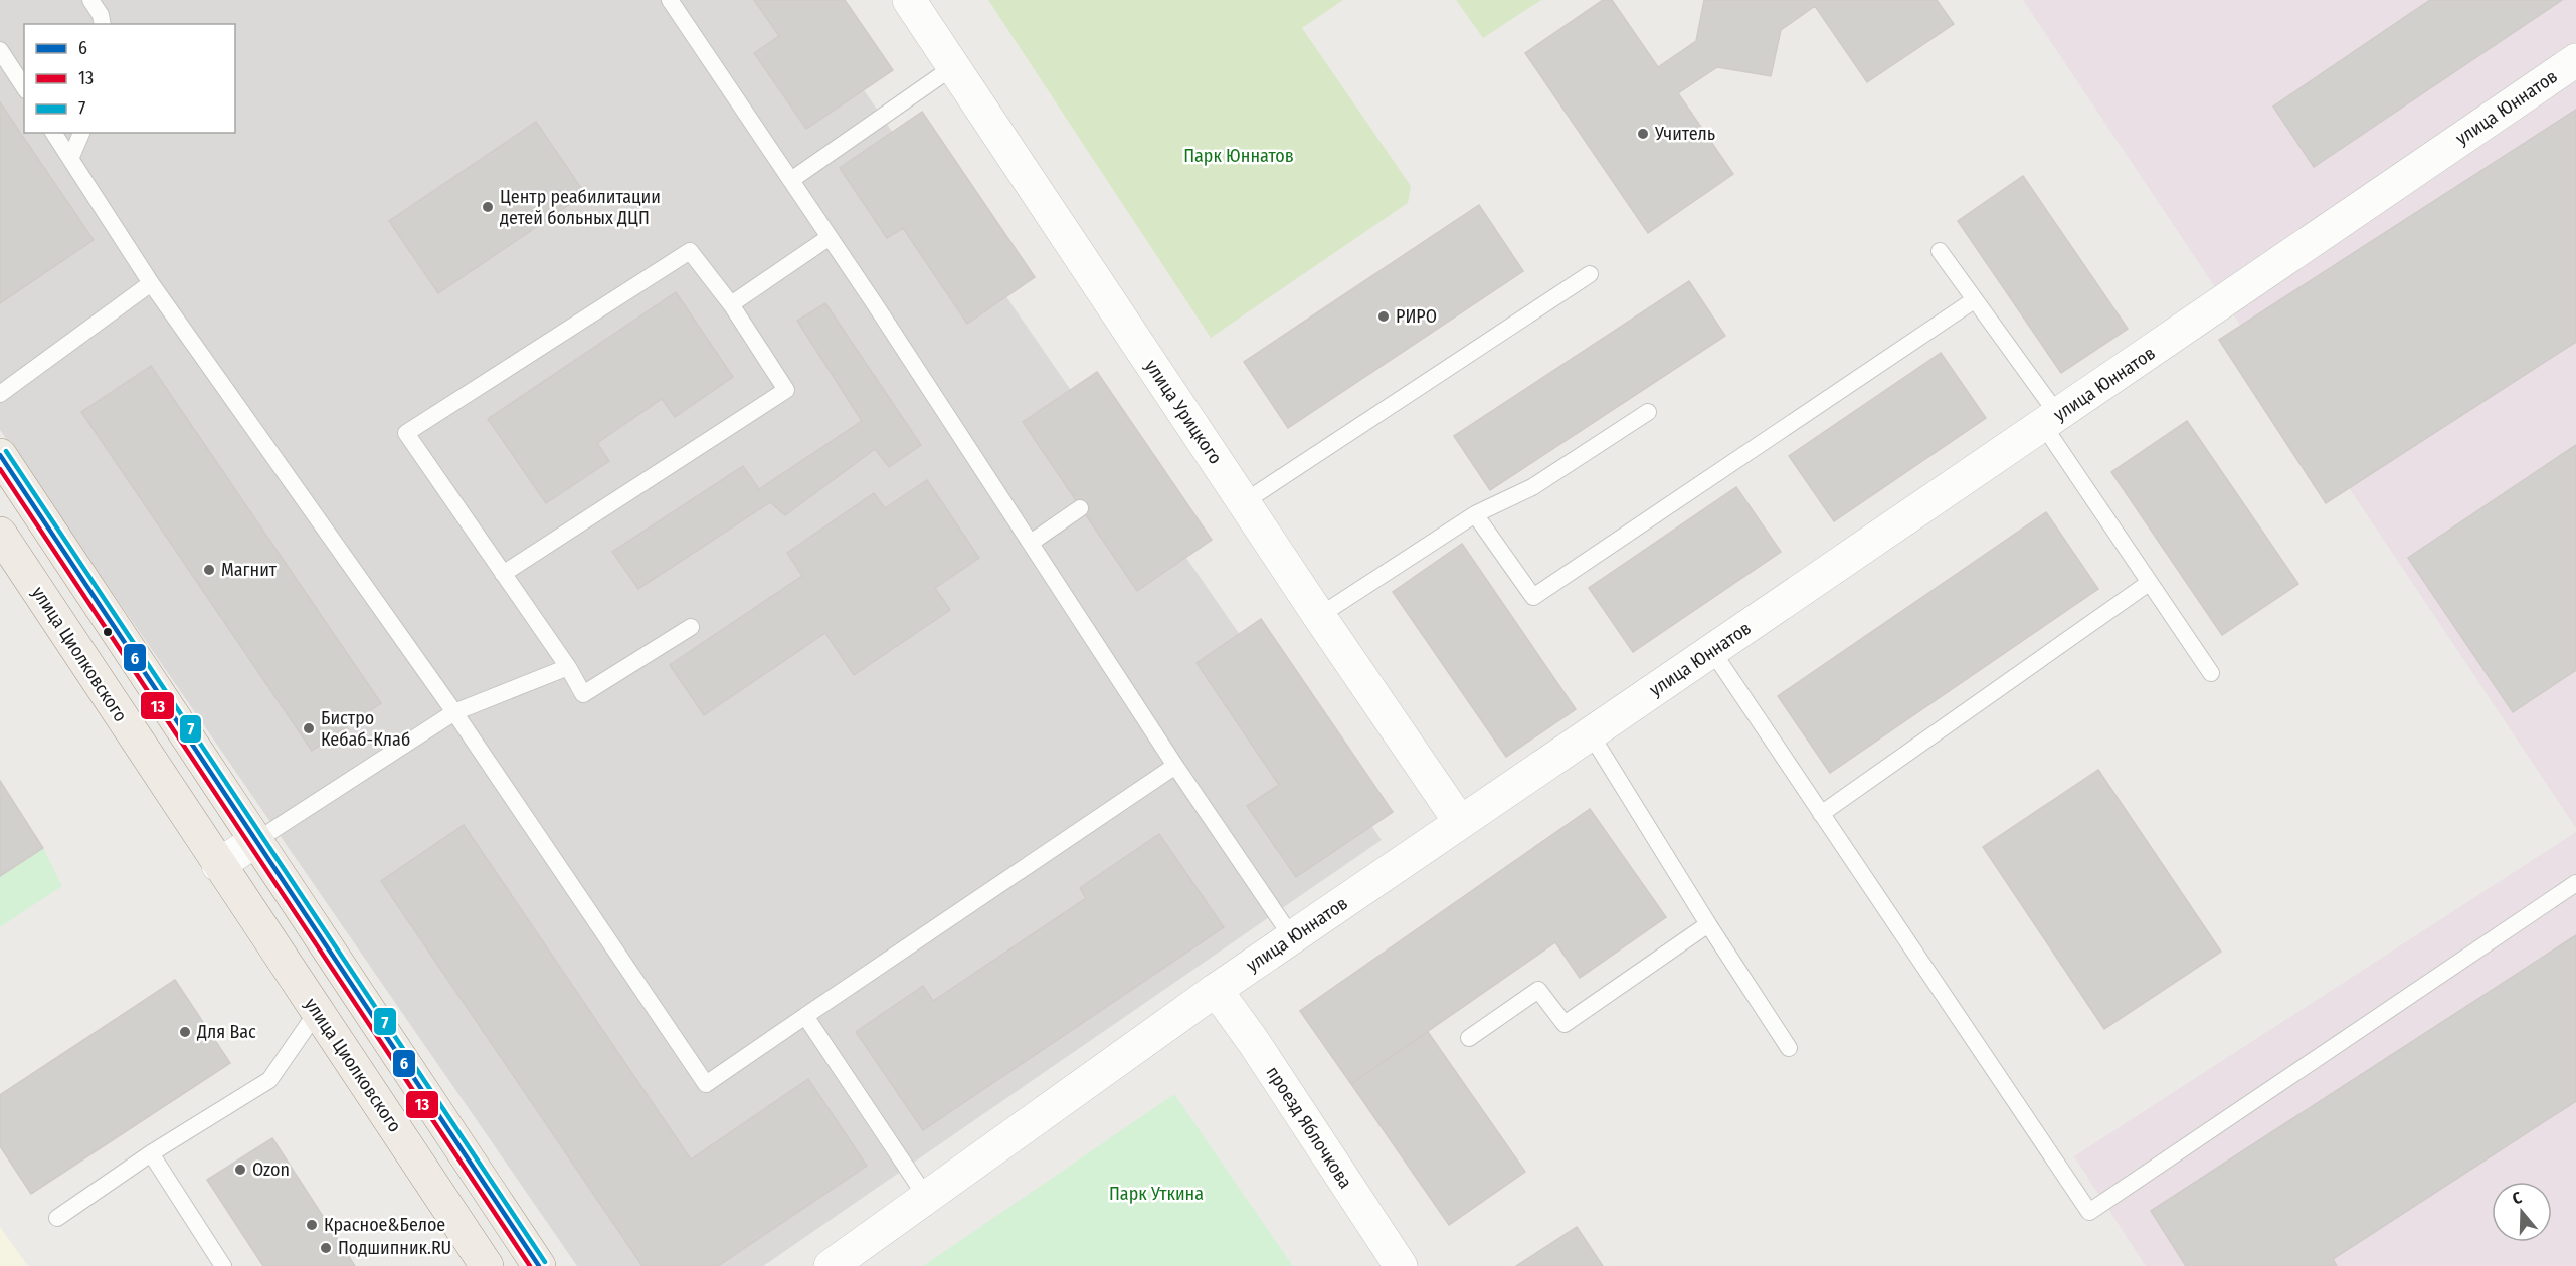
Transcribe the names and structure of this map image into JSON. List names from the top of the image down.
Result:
{
  "streets": {
    "main road": ["улица Циолковского"],
    "street": ["улица Юннатов", "улица Урицкого", "проезд Яблочкова"]
  },
  "crossings": [
    ["улица Юннатов", "улица Урицкого"],
    ["улица Юннатов", "проезд Яблочкова"]
  ],
  "parks": ["Парк Юннатов", "Парк Уткина"],
  "places": [
    "Учитель",
    "Центр реабилитации детей больных ДЦП",
    "РИРО",
    "Магнит",
    "Бистро Кебаб-Клаб",
    "Для Вас",
    "Ozon",
    "Красное&Белое",
    "Подшипник.RU"
  ],
  "lines": ["transit line 7", "transit line 6", "transit line 13"],
  "legend": ["6", "13", "7"],
  "north": "top"
}
